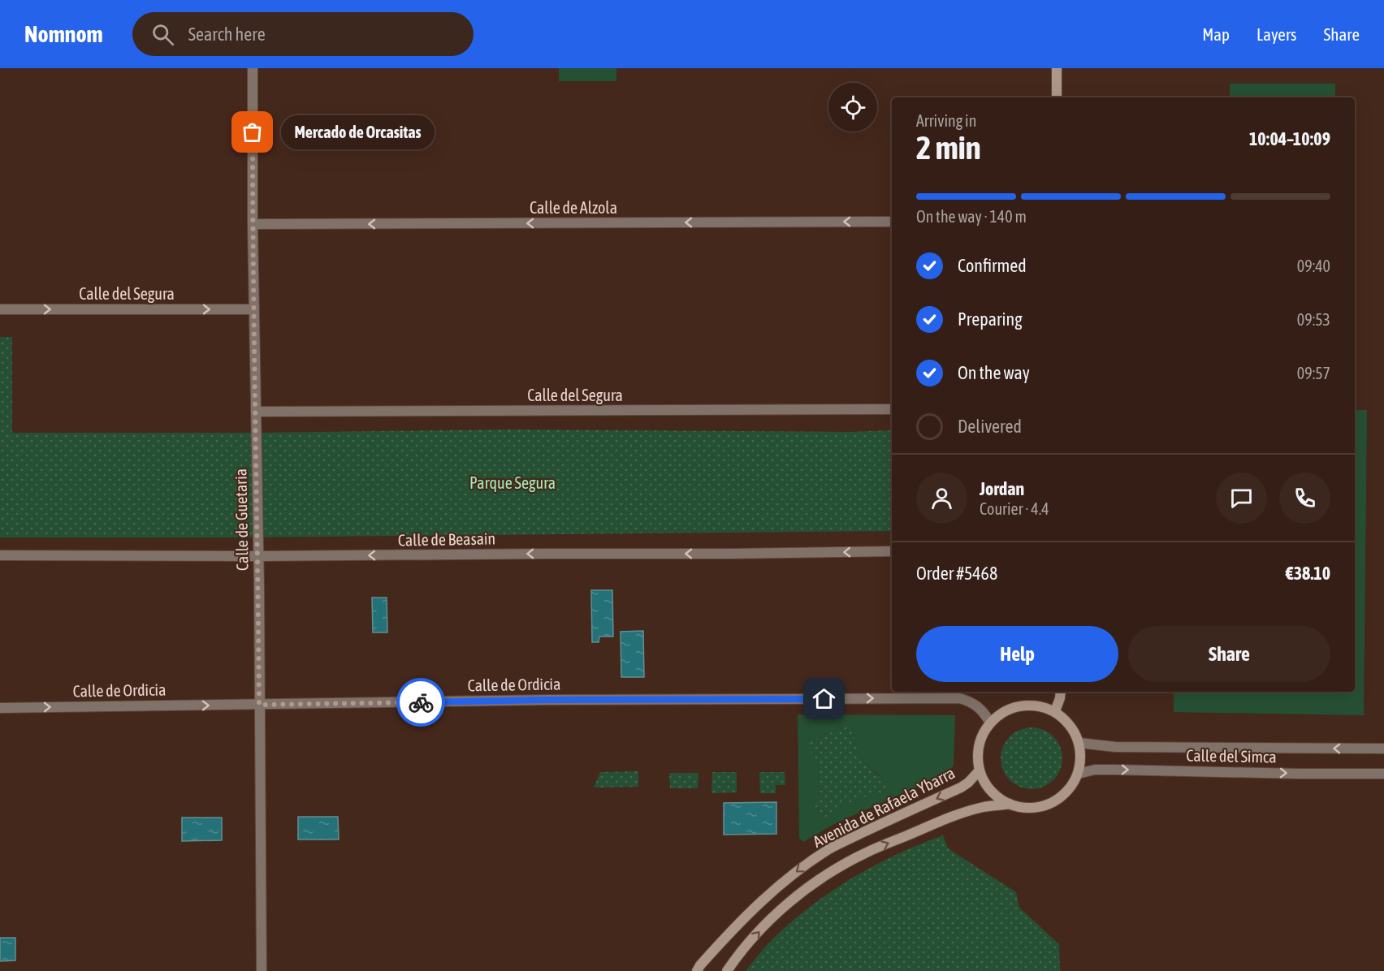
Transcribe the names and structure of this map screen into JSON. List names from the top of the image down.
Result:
{
  "streets": {
    "main road": ["Avenida de Rafaela Ybarra"],
    "street": [
      "Calle de Alzola",
      "Calle del Segura",
      "Calle de Guetaria",
      "Calle de Beasain",
      "Calle de Ordicia",
      "Calle del Simca"
    ]
  },
  "crossings": [
    ["Calle de Alzola", "Calle de Guetaria"],
    ["Calle del Segura", "Calle de Guetaria"],
    ["Calle de Guetaria", "Calle de Beasain"],
    ["Calle de Guetaria", "Calle de Ordicia"],
    ["Calle de Ordicia", "Calle del Simca"],
    ["Calle de Ordicia", "Avenida de Rafaela Ybarra"],
    ["Calle del Simca", "Avenida de Rafaela Ybarra"]
  ],
  "one_way": ["Calle de Alzola", "Calle de Beasain", "Calle de Ordicia"],
  "parks": ["Parque Segura"],
  "places": ["Mercado de Orcasitas"],
  "page": {
    "header": "Nomnom",
    "search": "Search here",
    "nav": ["Map", "Layers", "Share"],
    "heading": ["2 min", "Arriving in", "10:04–10:09"],
    "panel": [
      "Jordan",
      "Courier · 4.4",
      "Order #5468",
      "€38.10"
    ],
    "bubble": "Mercado de Orcasitas",
    "bar": "On the way · 140 m",
    "list": [
      ["Confirmed", "09:40"],
      ["Preparing", "09:53"],
      ["On the way", "09:57"],
      "Delivered"
    ],
    "buttons": ["Help", "Share"]
  }
}
